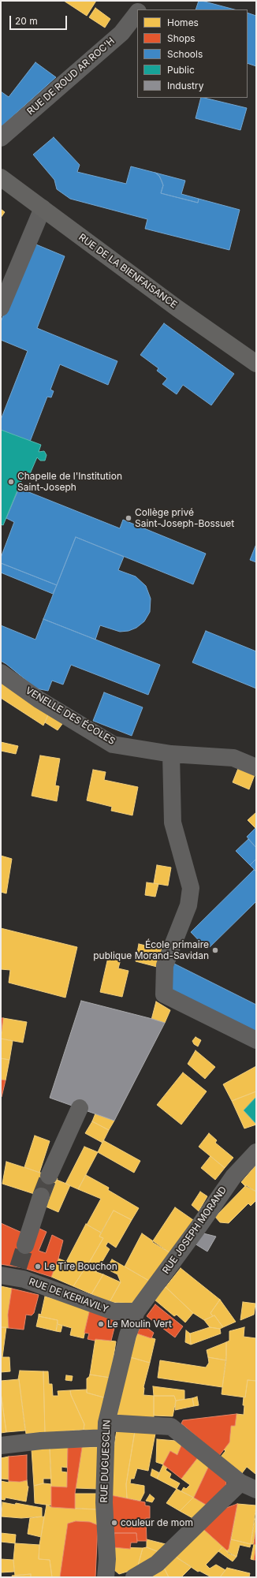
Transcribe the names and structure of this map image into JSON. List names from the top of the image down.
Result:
{
  "streets": {
    "street": [
      "RUE DE ROUD AR ROC'H",
      "RUE DE LA BIENFAISANCE",
      "VENELLE DES ÉCOLES",
      "RUE JOSEPH MORAND",
      "RUE DE KERIAVILY",
      "RUE DUGUESCLIN"
    ]
  },
  "crossings": [
    ["RUE JOSEPH MORAND", "RUE DE KERIAVILY"],
    ["RUE JOSEPH MORAND", "RUE DUGUESCLIN"],
    ["RUE DE KERIAVILY", "RUE DUGUESCLIN"]
  ],
  "places": [
    "Chapelle de l'Institution Saint-Joseph",
    "Collège privé Saint-Joseph-Bossuet",
    "École primaire publique Morand-Savidan",
    "Le Tire Bouchon",
    "Le Moulin Vert",
    "couleur de mom"
  ],
  "legend": [
    "Homes",
    "Shops",
    "Schools",
    "Public",
    "Industry"
  ],
  "scale_bar": "20 m"
}
